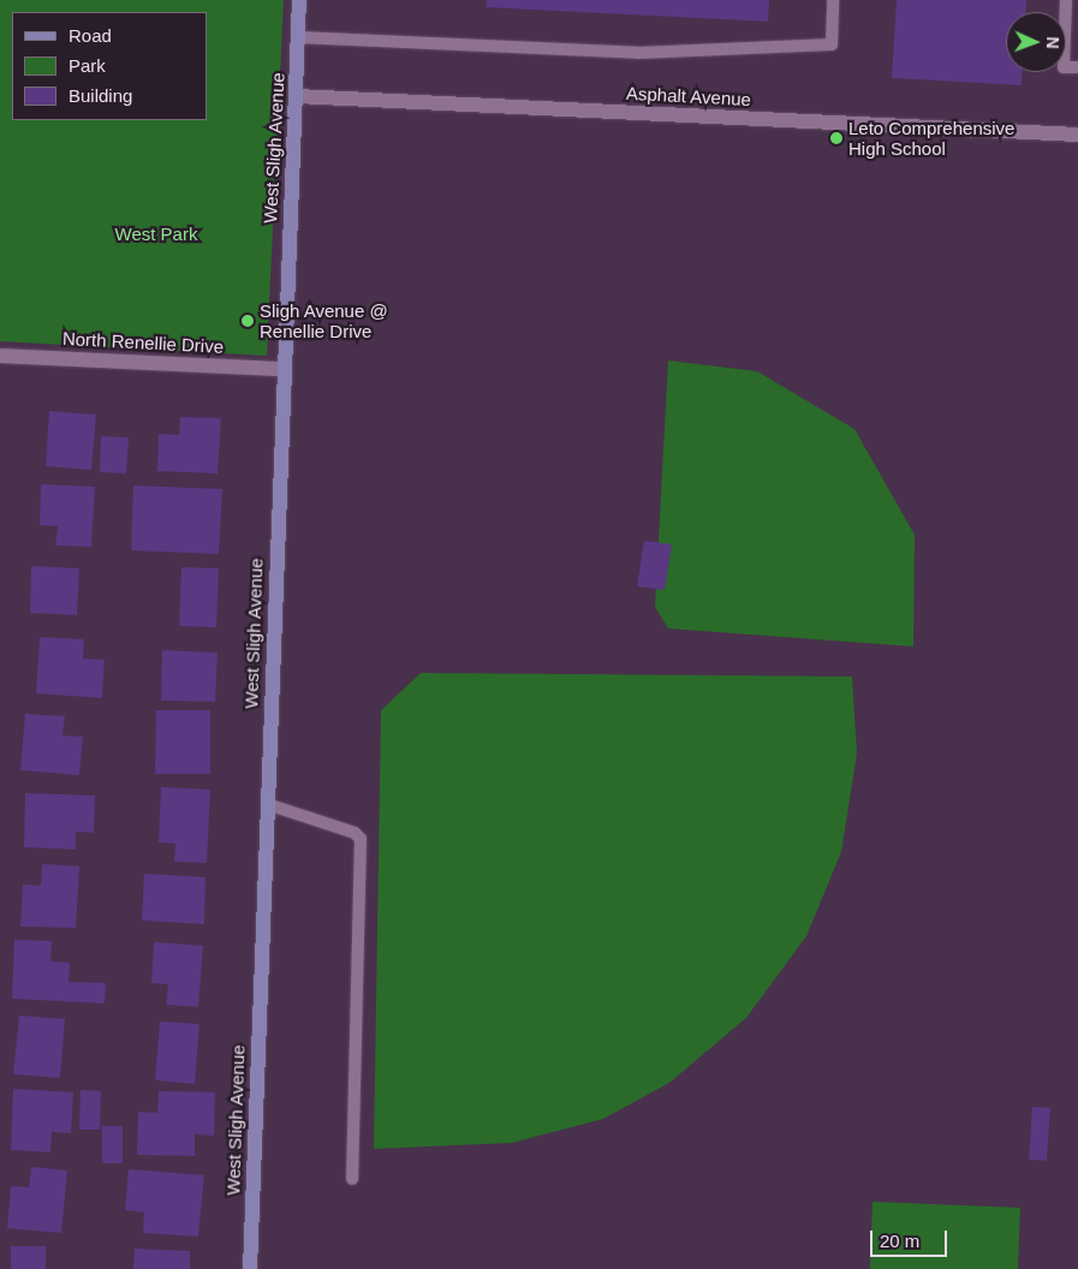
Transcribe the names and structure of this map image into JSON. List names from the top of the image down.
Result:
{
  "streets": {
    "main road": ["West Sligh Avenue"],
    "street": ["Asphalt Avenue", "North Renellie Drive"]
  },
  "crossings": [
    ["Asphalt Avenue", "West Sligh Avenue"],
    ["West Sligh Avenue", "North Renellie Drive"]
  ],
  "parks": ["West Park"],
  "places": ["Leto Comprehensive High School", "Sligh Avenue @ Renellie Drive"],
  "legend": ["Road", "Park", "Building"],
  "scale_bar": "20 m",
  "north": "right"
}
